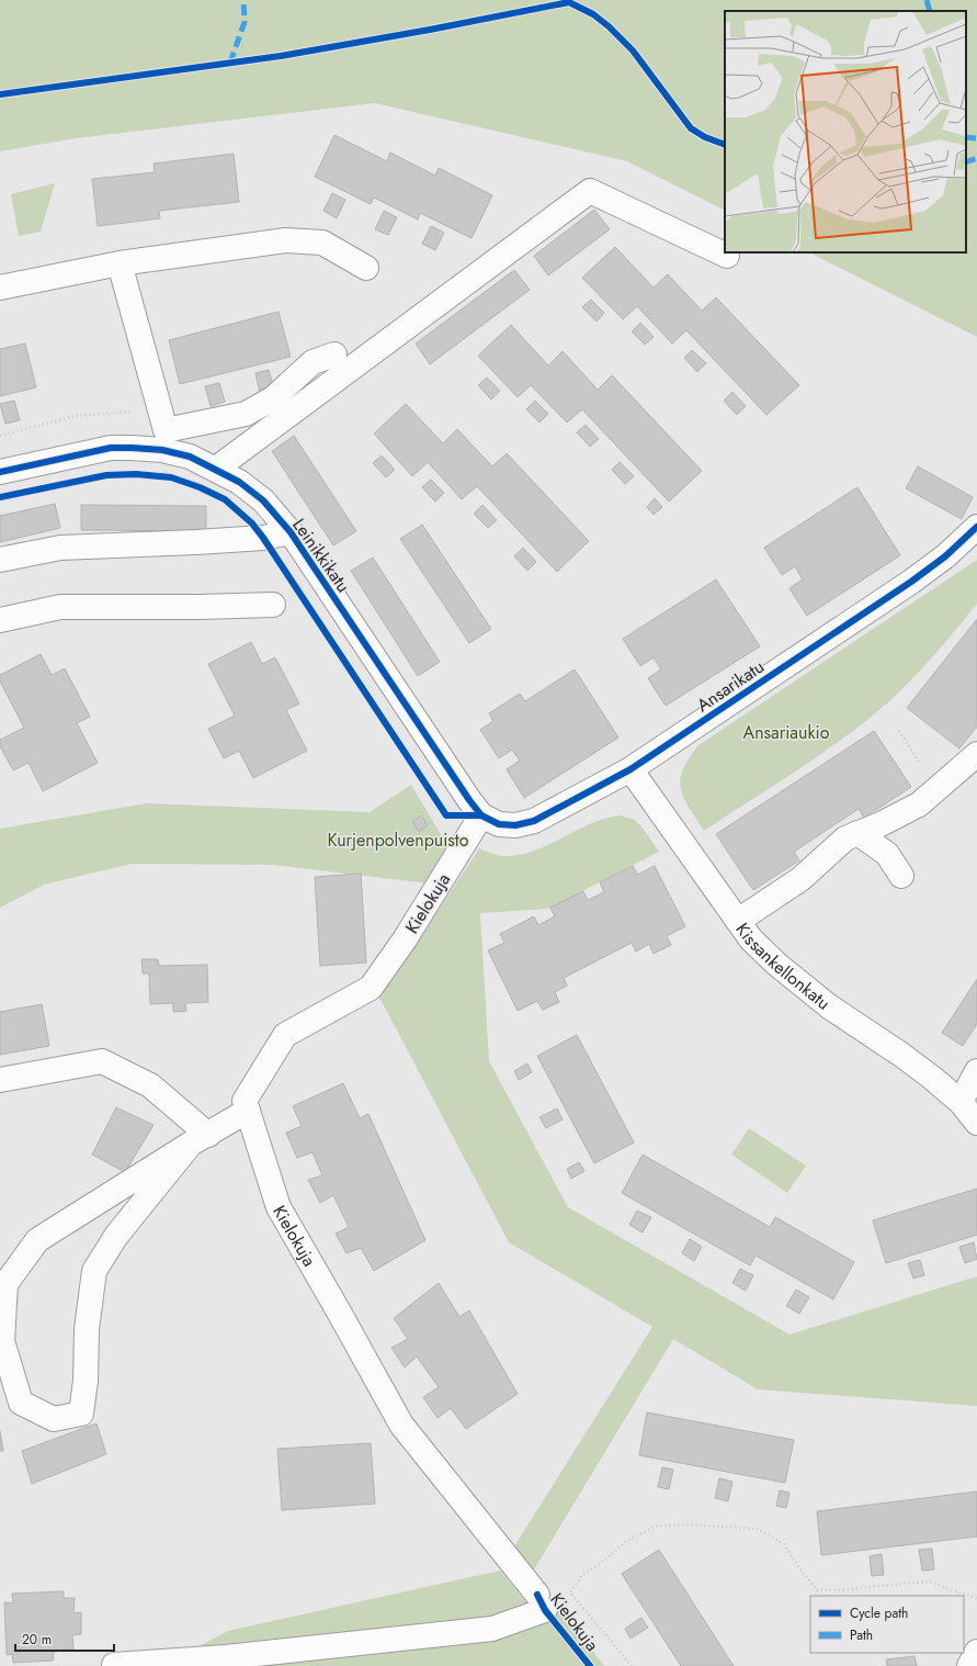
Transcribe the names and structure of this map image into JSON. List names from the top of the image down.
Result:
{
  "streets": {
    "street": [
      "Leinikkikatu",
      "Ansarikatu",
      "Kielokuja",
      "Kissankellonkatu"
    ]
  },
  "crossings": [
    ["Leinikkikatu", "Ansarikatu"],
    ["Leinikkikatu", "Kielokuja"],
    ["Ansarikatu", "Kielokuja"],
    ["Ansarikatu", "Kissankellonkatu"]
  ],
  "parks": ["Ansariaukio", "Kurjenpolvenpuisto"],
  "legend": ["Cycle path", "Path"],
  "scale_bar": "20 m"
}
